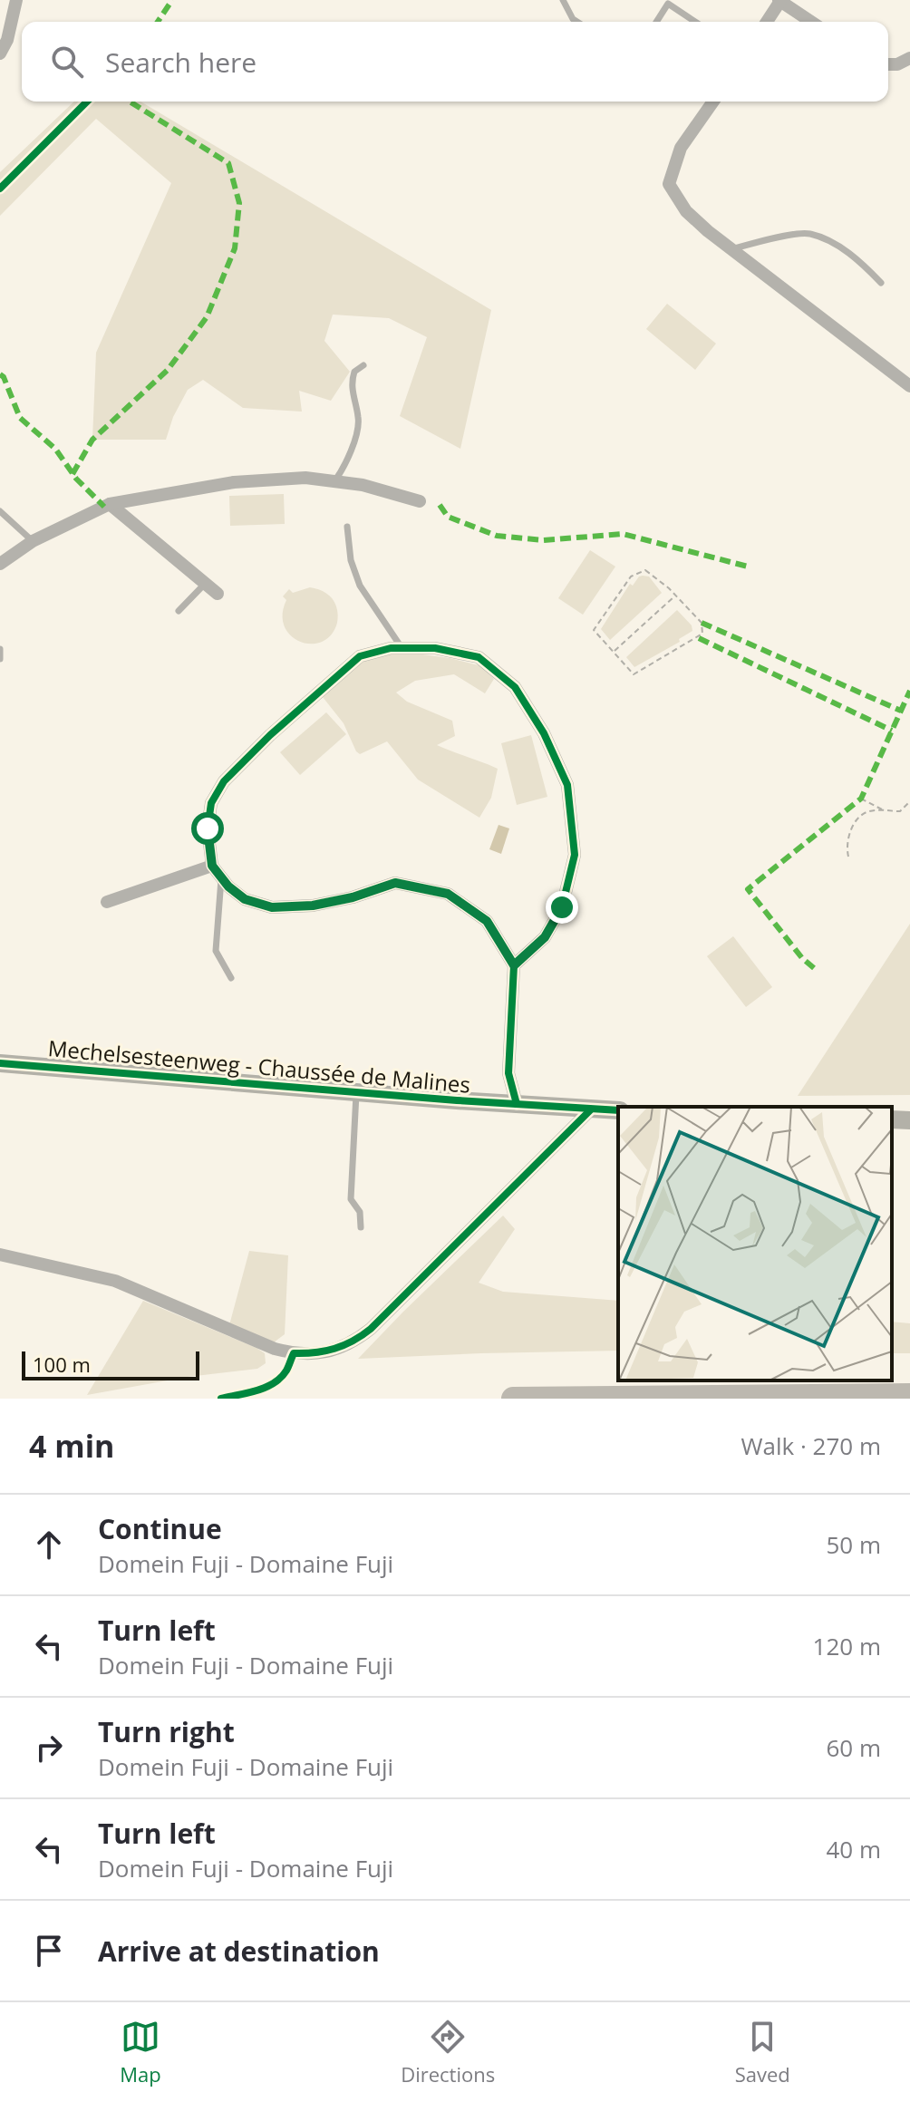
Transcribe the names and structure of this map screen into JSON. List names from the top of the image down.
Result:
{
  "streets": {
    "main road": ["Mechelsesteenweg - Chaussée de Malines"]
  },
  "scale_bar": "100 m",
  "page": {
    "search": "Search here",
    "scale": "100 m",
    "heading": ["4 min", "Walk · 270 m"],
    "list": [
      ["Continue", "Domein Fuji - Domaine Fuji", "50 m"],
      ["Turn left", "Domein Fuji - Domaine Fuji", "120 m"],
      ["Turn right", "Domein Fuji - Domaine Fuji", "60 m"],
      ["Turn left", "Domein Fuji - Domaine Fuji", "40 m"],
      "Arrive at destination"
    ],
    "nav": ["Map", "Directions", "Saved"]
  }
}
